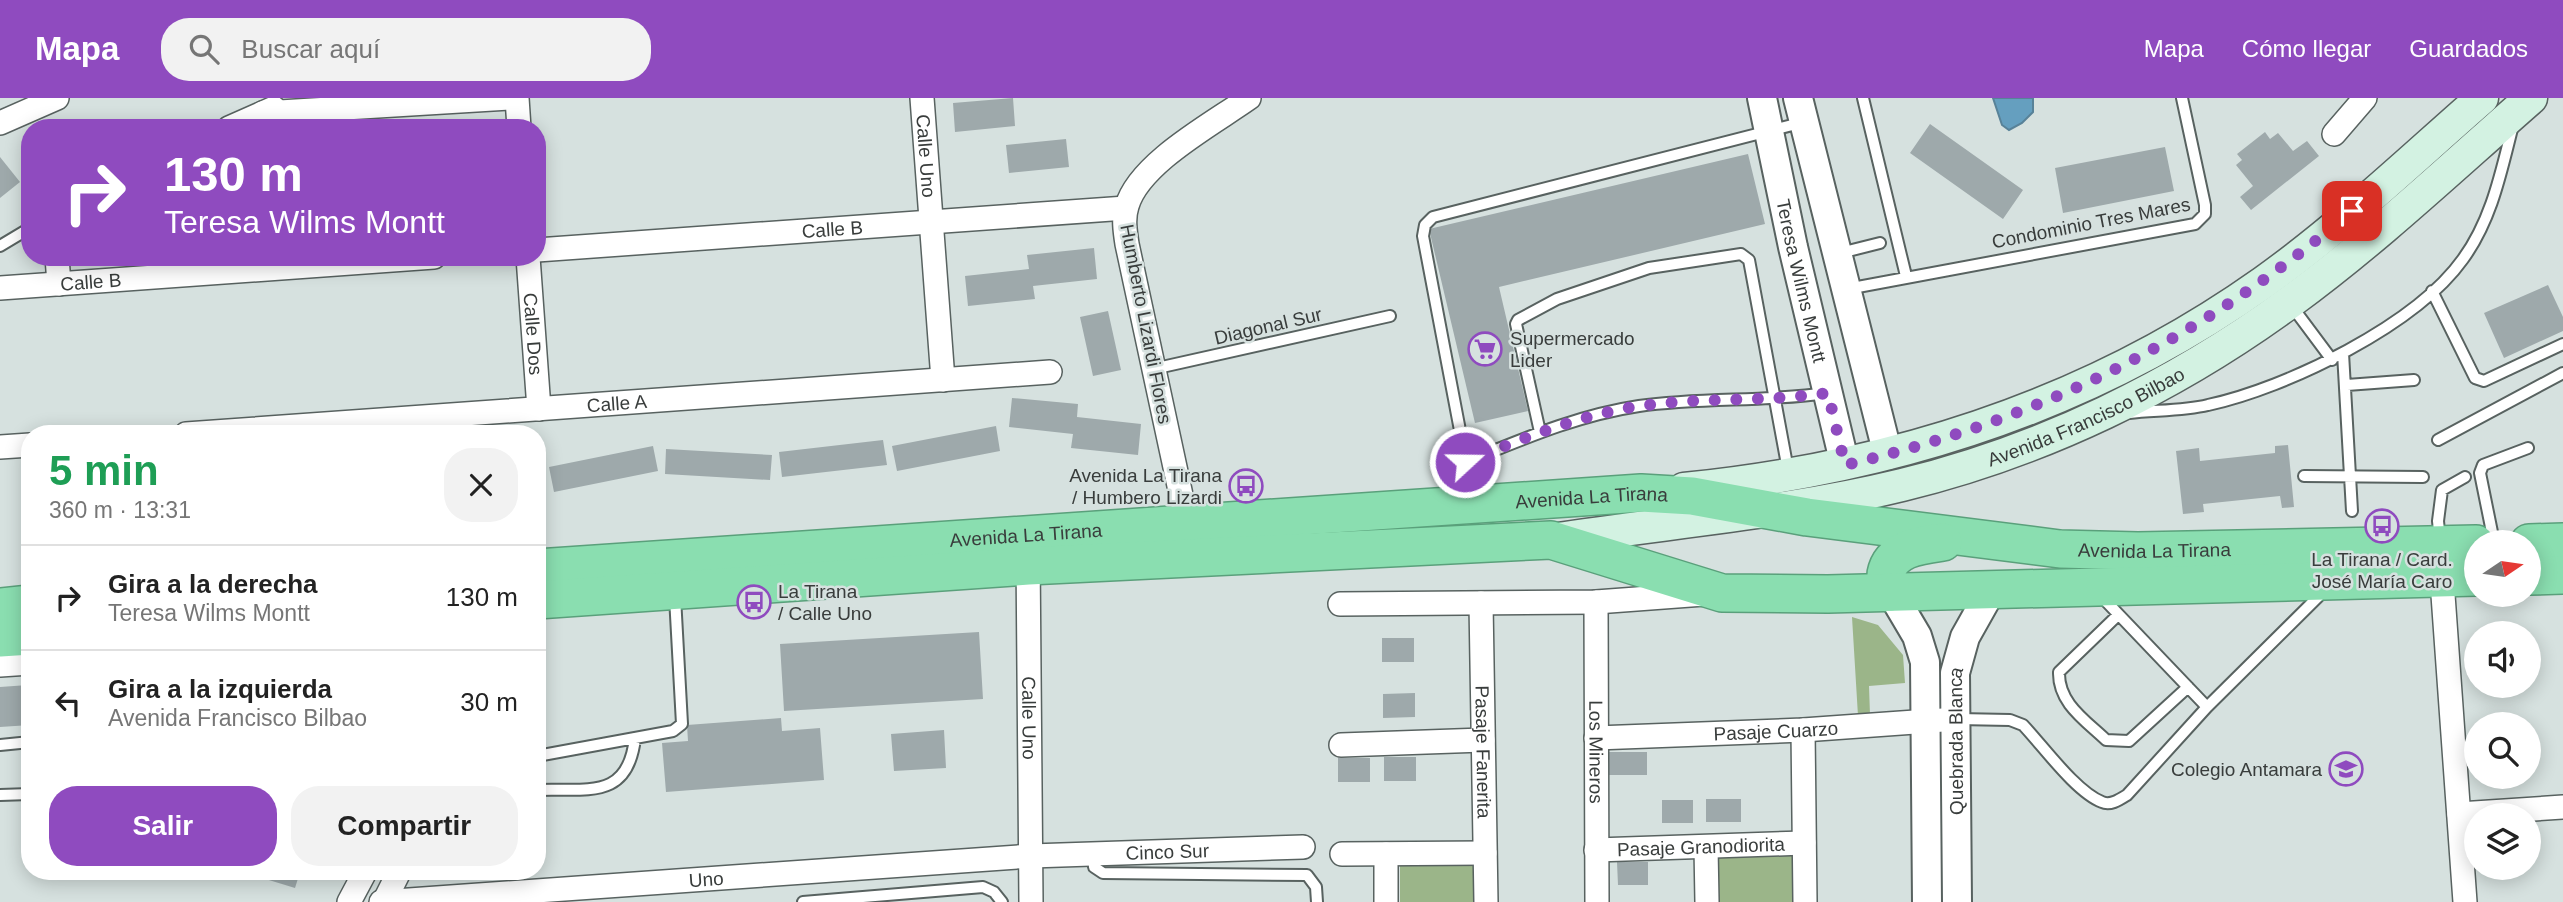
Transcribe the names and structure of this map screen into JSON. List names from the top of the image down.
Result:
{
  "streets": {
    "highway": ["Avenida La Tirana"],
    "main road": ["Avenida Francisco Bilbao"],
    "street": [
      "Calle Uno",
      "Calle B",
      "Teresa Wilms Montt",
      "Humberto Lizardi Flores",
      "Calle Dos",
      "Calle A",
      "Pasaje Cuarzo",
      "Quebrada Blanca",
      "Pasaje Fanerita",
      "Los Mineros",
      "Pasaje Granodiorita",
      "Cinco Sur",
      "Uno"
    ],
    "lane": ["Condominio Tres Mares", "Diagonal Sur"]
  },
  "crossings": [
    ["Calle Uno", "Calle B"],
    ["Calle Uno", "Calle A"],
    ["Calle Uno", "Avenida La Tirana"],
    ["Calle Uno", "Cinco Sur"],
    ["Calle Uno", "Uno"],
    ["Condominio Tres Mares", "Teresa Wilms Montt"],
    ["Calle B", "Humberto Lizardi Flores"],
    ["Teresa Wilms Montt", "Avenida Francisco Bilbao"],
    ["Humberto Lizardi Flores", "Diagonal Sur"],
    ["Humberto Lizardi Flores", "Avenida La Tirana"],
    ["Calle Dos", "Calle A"],
    ["Avenida Francisco Bilbao", "Avenida La Tirana"],
    ["Avenida La Tirana", "Quebrada Blanca"],
    ["Avenida La Tirana", "Pasaje Fanerita"],
    ["Avenida La Tirana", "Los Mineros"],
    ["Pasaje Cuarzo", "Quebrada Blanca"],
    ["Pasaje Cuarzo", "Los Mineros"],
    ["Los Mineros", "Pasaje Granodiorita"],
    ["Cinco Sur", "Uno"]
  ],
  "places": {
    "supermarket": ["Supermercado Lider"],
    "bus stop": ["Avenida La Tirana / Humbero Lizardi", "La Tirana / Card. José María Caro", "La Tirana / Calle Uno"],
    "school or university": ["Colegio Antamara"]
  },
  "north": "right",
  "page": {
    "header": "Mapa",
    "search": "Buscar aquí",
    "nav": ["Mapa", "Cómo llegar", "Guardados"],
    "turn": ["130 m", "Teresa Wilms Montt"],
    "heading": ["5 min", "360 m · 13:31"],
    "list": [
      {
        "name": "Gira a la derecha",
        "note": "Teresa Wilms Montt",
        "value": "130 m"
      },
      {
        "name": "Gira a la izquierda",
        "note": "Avenida Francisco Bilbao",
        "value": "30 m"
      }
    ],
    "buttons": ["Salir", "Compartir"]
  }
}
